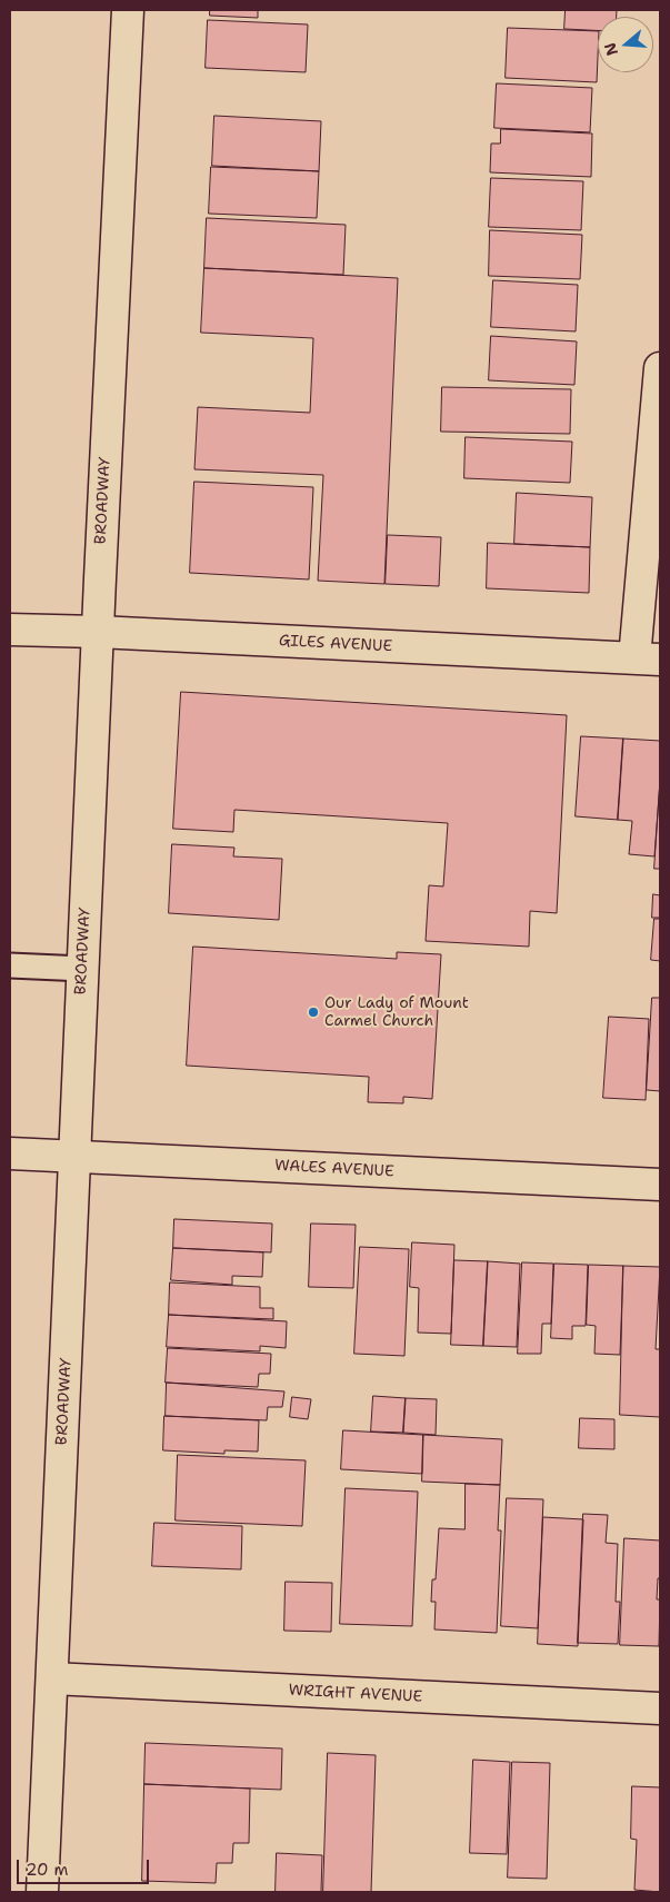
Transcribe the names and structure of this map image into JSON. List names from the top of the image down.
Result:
{
  "streets": {
    "street": [
      "BROADWAY",
      "GILES AVENUE",
      "WALES AVENUE",
      "WRIGHT AVENUE"
    ]
  },
  "crossings": [
    ["BROADWAY", "GILES AVENUE"],
    ["BROADWAY", "WALES AVENUE"],
    ["BROADWAY", "WRIGHT AVENUE"]
  ],
  "places": ["Our Lady of Mount Carmel Church"],
  "scale_bar": "20 m",
  "north": "left"
}
